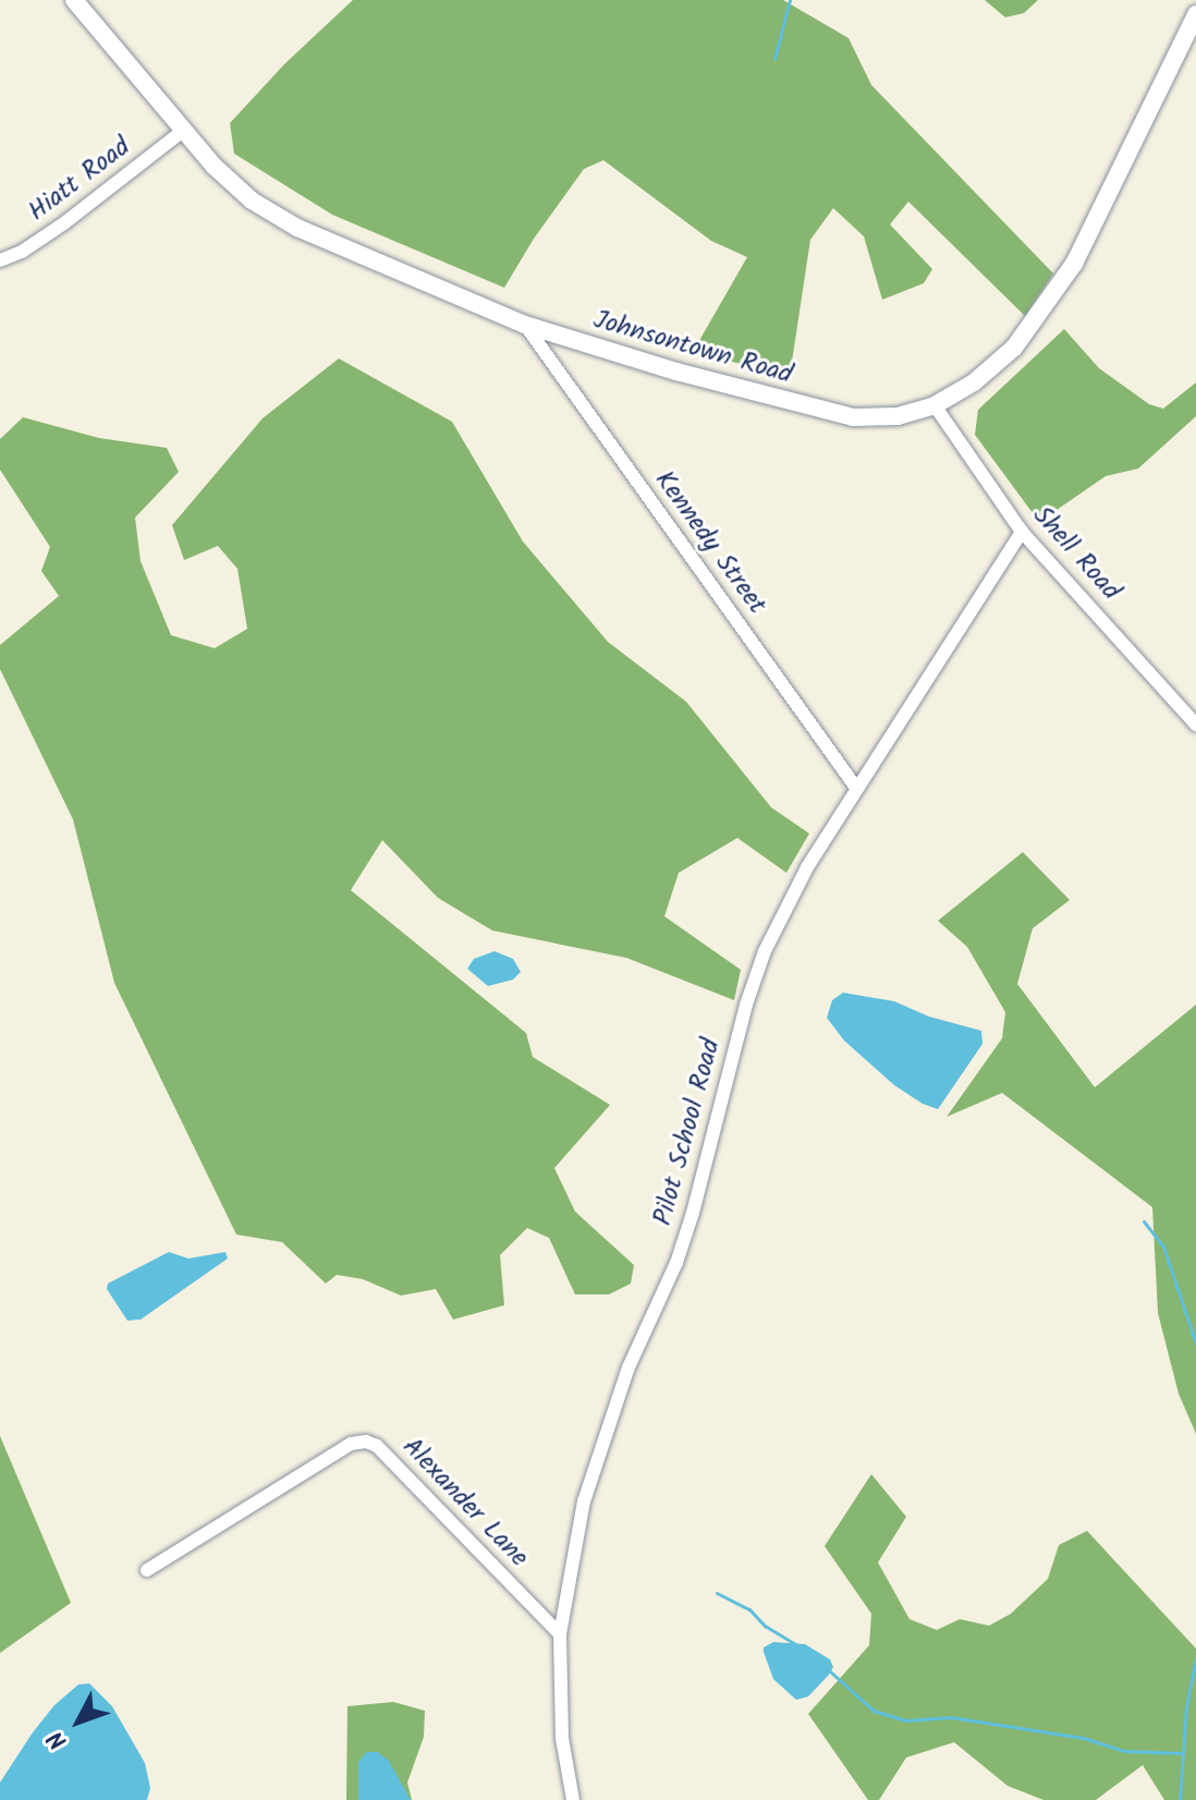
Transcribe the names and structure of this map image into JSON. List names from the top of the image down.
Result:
{
  "streets": {
    "street": [
      "Hiatt Road",
      "Johnsontown Road",
      "Kennedy Street",
      "Shell Road",
      "Pilot School Road",
      "Alexander Lane"
    ]
  },
  "crossings": [
    ["Hiatt Road", "Johnsontown Road"],
    ["Johnsontown Road", "Kennedy Street"],
    ["Johnsontown Road", "Shell Road"],
    ["Kennedy Street", "Pilot School Road"],
    ["Shell Road", "Pilot School Road"],
    ["Pilot School Road", "Alexander Lane"]
  ],
  "north": "bottom left"
}
